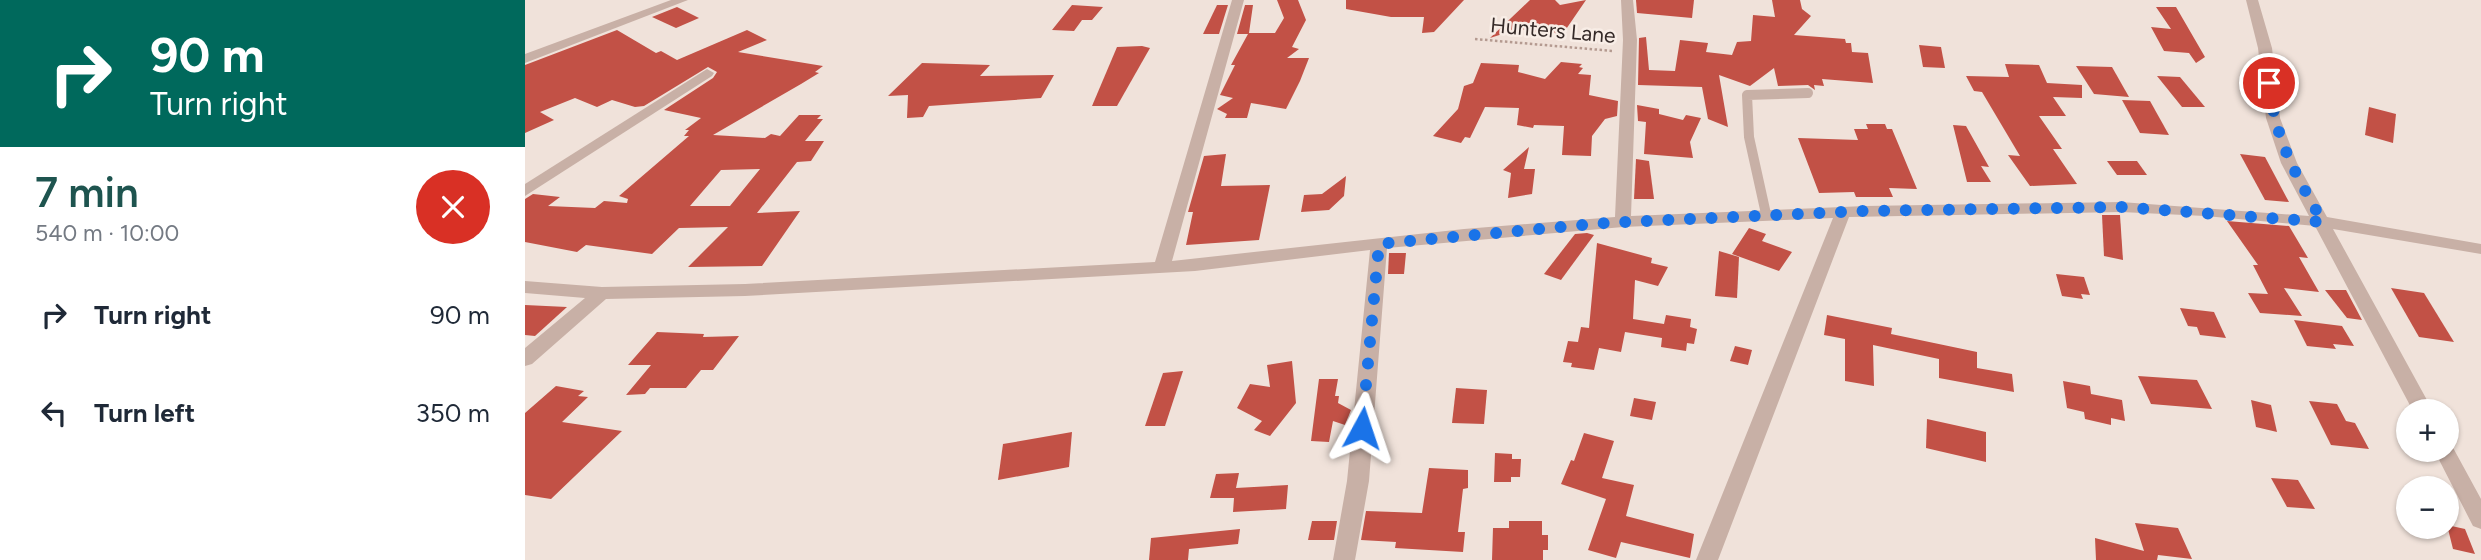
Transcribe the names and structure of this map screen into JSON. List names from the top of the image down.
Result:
{
  "streets": {
    "path": ["Hunters Lane"]
  },
  "page": {
    "turn": ["90 m", "Turn right"],
    "heading": ["7 min", "540 m · 10:00"],
    "list": [
      {
        "name": "Turn right",
        "value": "90 m"
      },
      {
        "name": "Turn left",
        "value": "350 m"
      }
    ],
    "map_buttons": ["+", "−"]
  }
}
